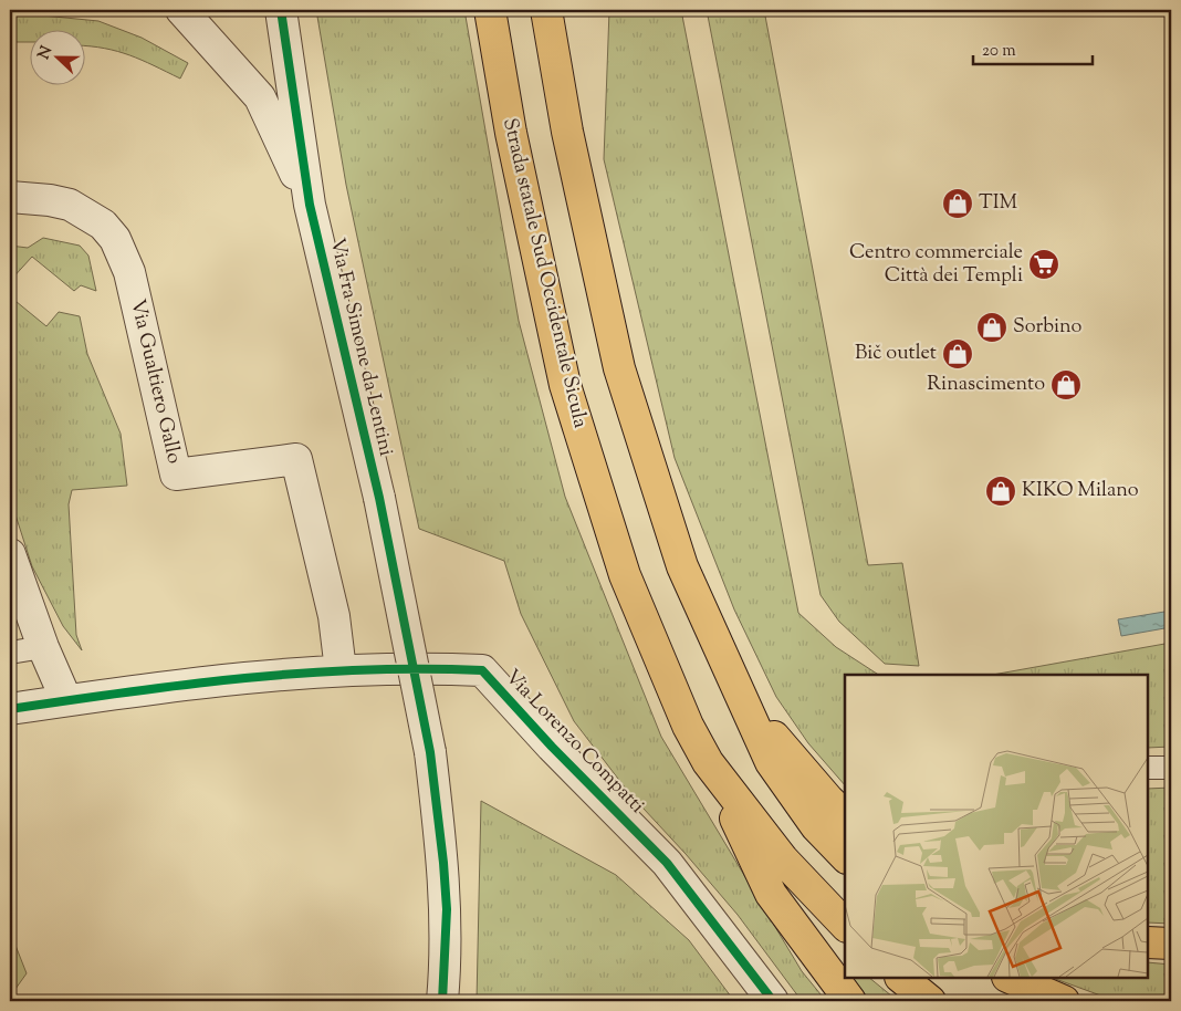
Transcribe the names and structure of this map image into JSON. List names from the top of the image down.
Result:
{
  "streets": {
    "main road": ["Strada statale Sud Occidentale Sicula"],
    "street": ["Via Fra Simone da Lentini", "Via Gualtiero Gallo", "Via Lorenzo Compatti"]
  },
  "crossings": [
    ["Via Gualtiero Gallo", "Via Lorenzo Compatti"]
  ],
  "places": {
    "shop": [
      "TIM",
      "Sorbino",
      "Bič outlet",
      "Rinascimento",
      "KIKO Milano"
    ],
    "supermarket": ["Centro commerciale Città dei Templi"]
  },
  "scale_bar": "20 m",
  "north": "left"
}
